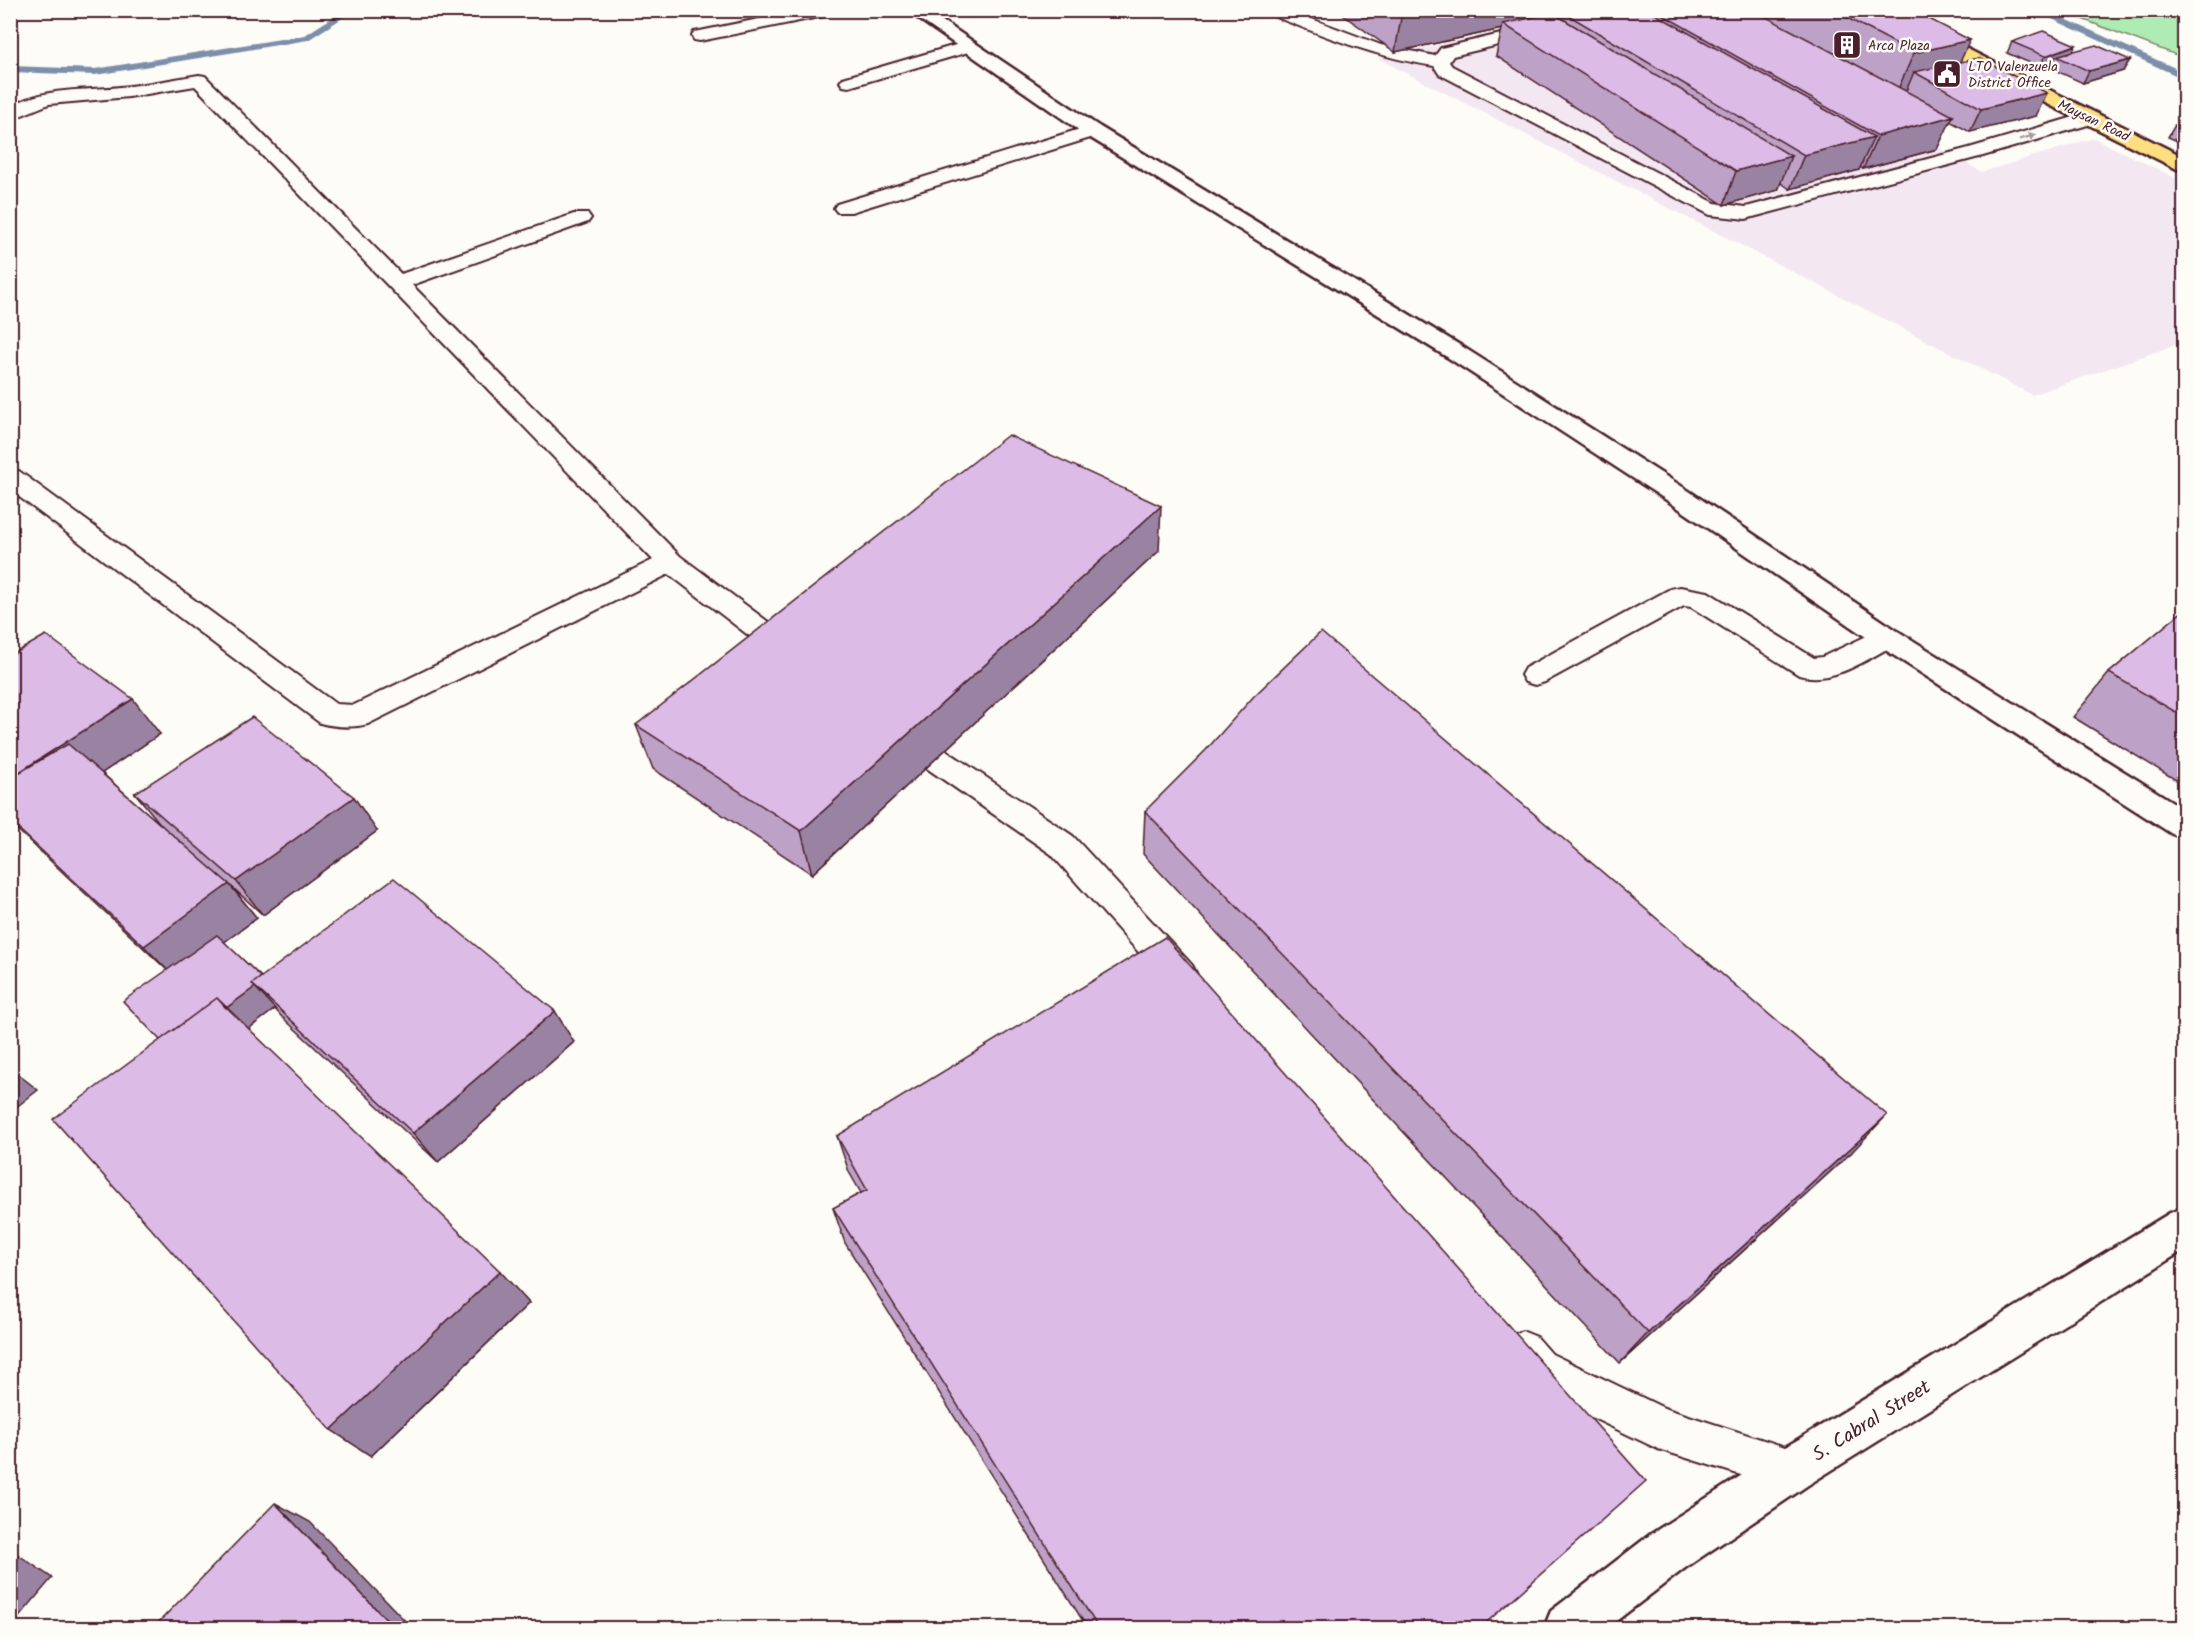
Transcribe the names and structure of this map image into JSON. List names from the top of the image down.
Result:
{
  "streets": {
    "main road": ["Maysan Road"],
    "street": ["S. Cabral Street"]
  },
  "places": {
    "building": ["Arca Plaza"],
    "public building": ["LTO Valenzuela District Office"]
  }
}
